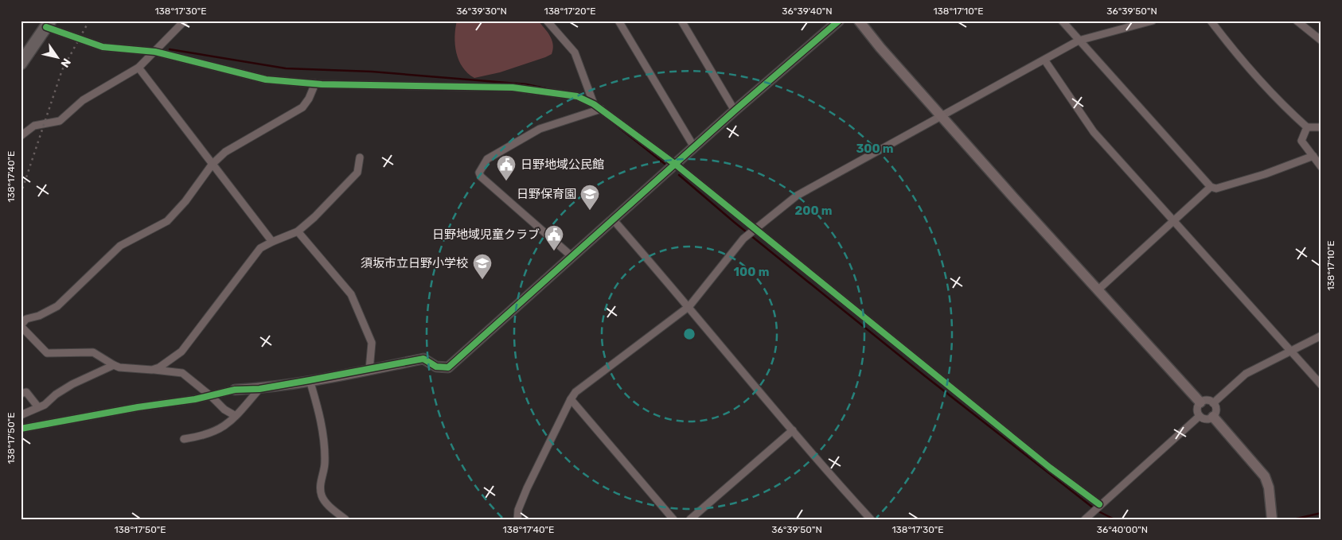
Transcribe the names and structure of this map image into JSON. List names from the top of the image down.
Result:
{
  "places": {
    "public building": ["日野地域公民館", "日野地域児童クラブ"],
    "school or university": ["日野保育園", "須坂市立日野小学校"]
  },
  "north": "bottom right",
  "coordinates": [
    "138°17'30\"E",
    "36°39'30\"N",
    "138°17'20\"E",
    "36°39'40\"N",
    "138°17'10\"E",
    "36°39'50\"N",
    "138°17'40\"E",
    "138°17'50\"E",
    "36°40'00\"N"
  ],
  "rings": ["300 m", "200 m", "100 m"]
}
